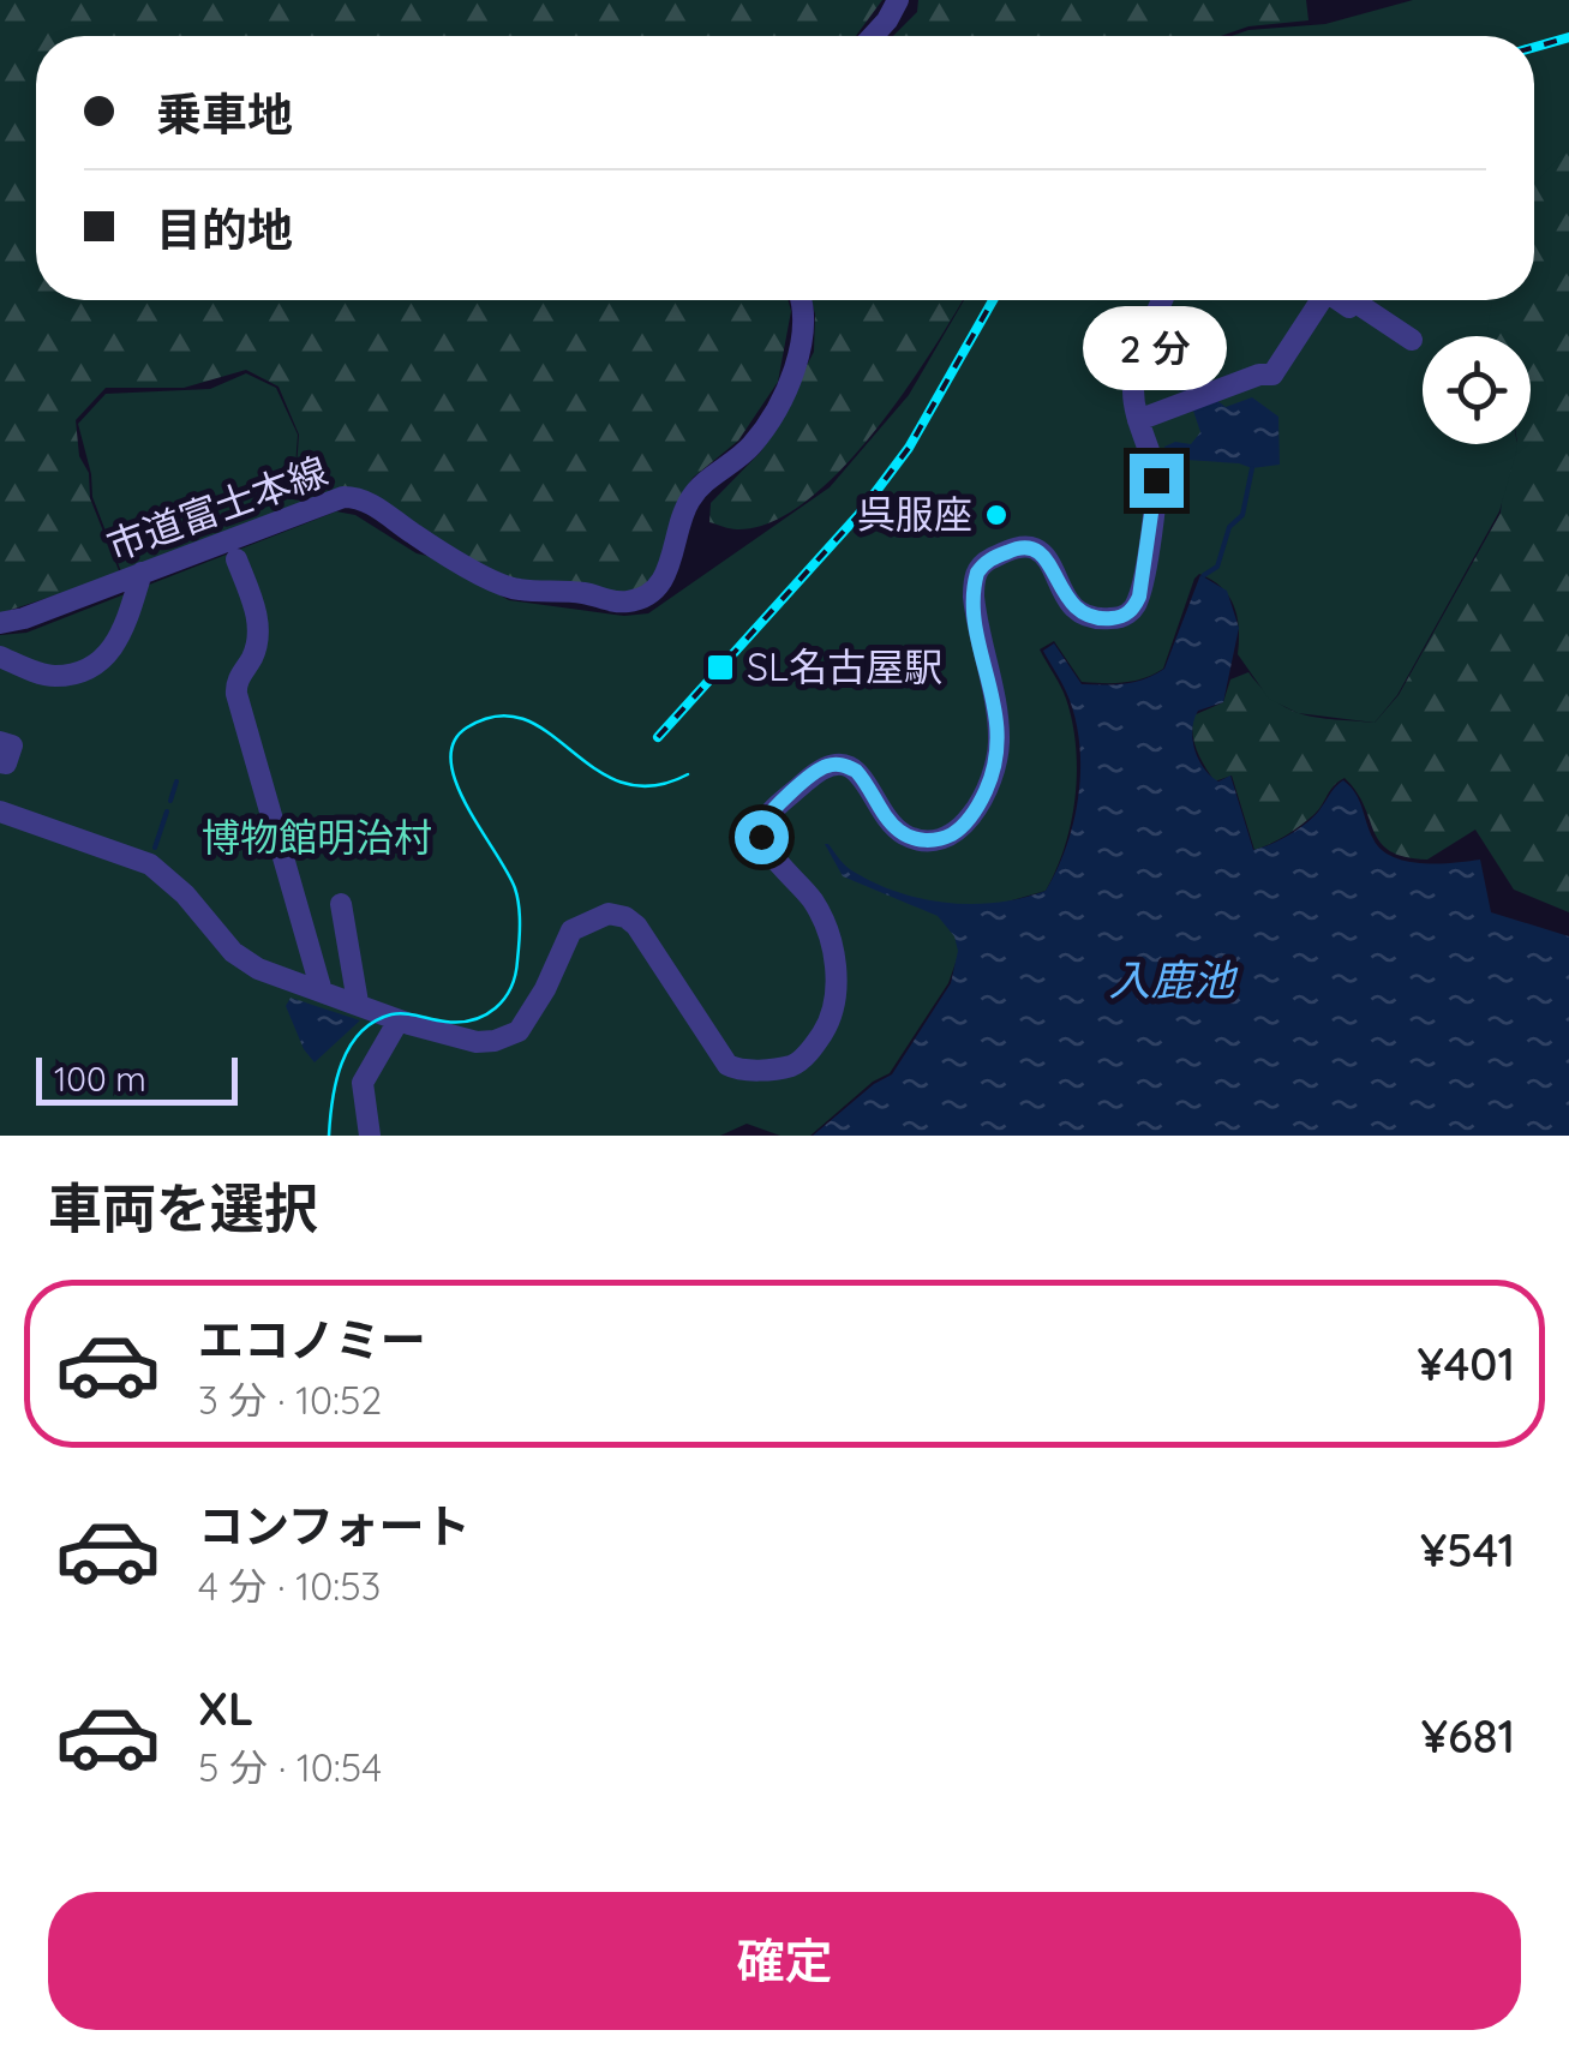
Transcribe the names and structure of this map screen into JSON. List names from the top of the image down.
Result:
{
  "streets": {
    "street": ["市道富士本線"]
  },
  "water": ["入鹿池"],
  "parks": ["博物館明治村"],
  "places": {
    "other": ["呉服座"],
    "transit": ["SL名古屋駅"]
  },
  "scale_bar": "100 m",
  "page": {
    "banner": ["乗車地", "目的地"],
    "bubble": "2 分",
    "scale": "100 m",
    "heading": "車両を選択",
    "list": [
      {
        "name": "エコノミー",
        "note": "3 分 · 10:52",
        "value": "¥401"
      },
      {
        "name": "コンフォート",
        "note": "4 分 · 10:53",
        "value": "¥541"
      },
      {
        "name": "XL",
        "note": "5 分 · 10:54",
        "value": "¥681"
      }
    ],
    "buttons": "確定"
  }
}
